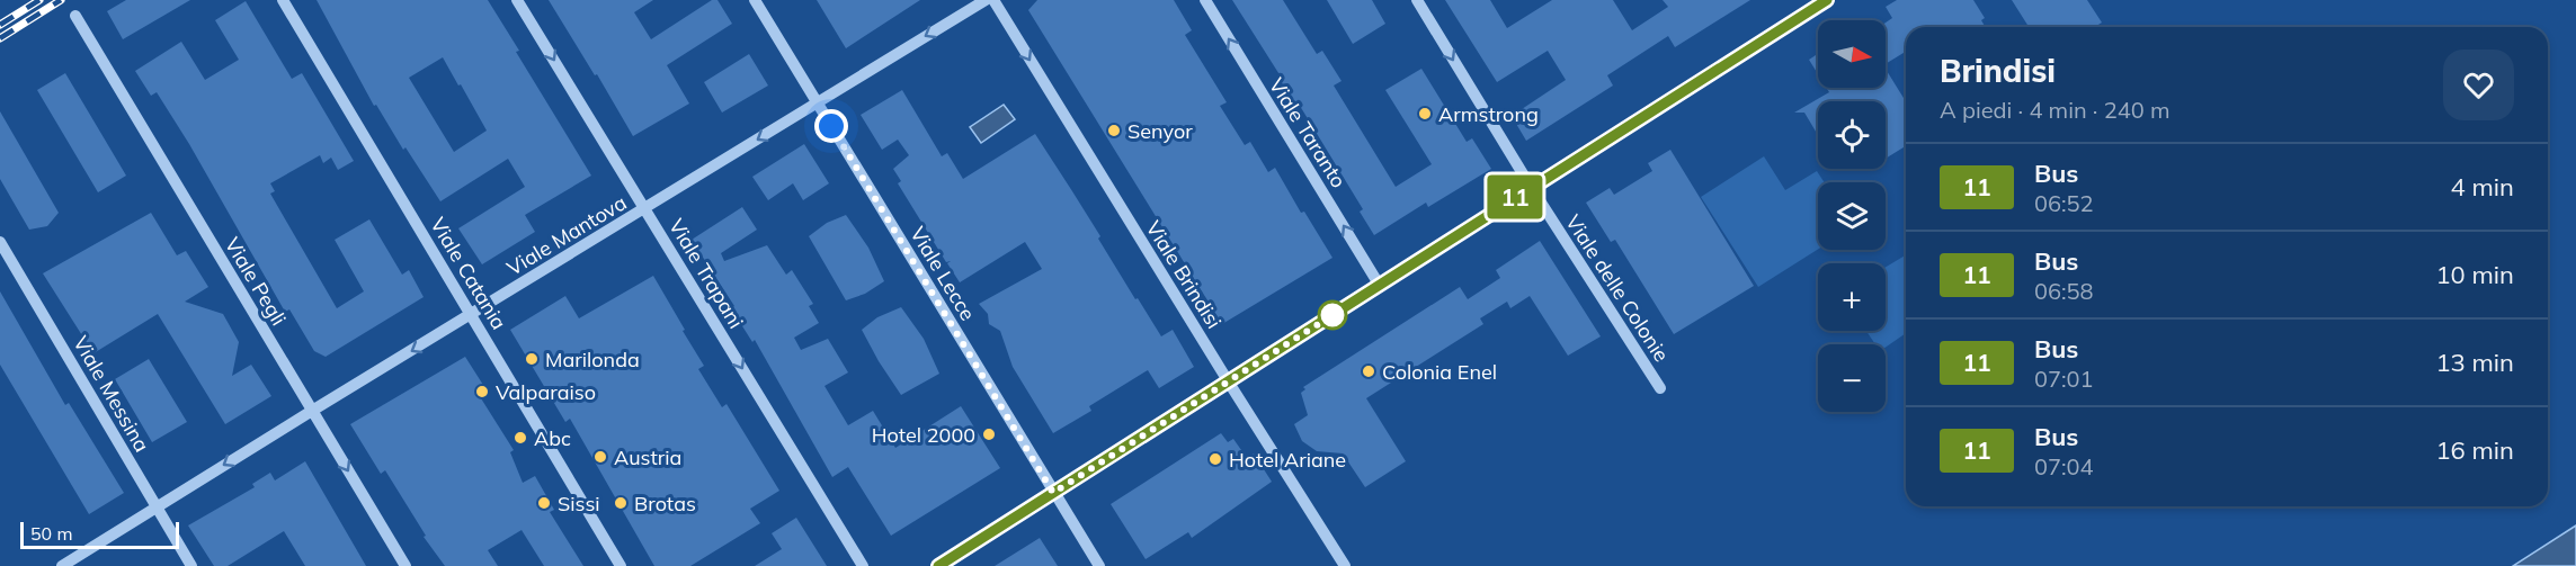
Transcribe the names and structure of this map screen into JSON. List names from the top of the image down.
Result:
{
  "streets": {
    "street": [
      "Viale Taranto",
      "Viale Mantova",
      "Viale Catania",
      "Viale Trapani",
      "Viale Lecce",
      "Viale Brindisi",
      "Viale Pegli",
      "Viale delle Colonie",
      "Viale Messina"
    ]
  },
  "crossings": [
    ["Viale Mantova", "Viale Catania"],
    ["Viale Mantova", "Viale Trapani"],
    ["Viale Mantova", "Viale Lecce"],
    ["Viale Mantova", "Viale Pegli"],
    ["Viale Mantova", "Viale Messina"]
  ],
  "one_way": [
    "Viale Taranto",
    "Viale Mantova",
    "Viale Trapani",
    "Viale Brindisi",
    "Viale delle Colonie"
  ],
  "places": [
    "Armstrong",
    "Senyor",
    "Marilonda",
    "Colonia Enel",
    "Valparaiso",
    "Hotel 2000",
    "Abc",
    "Austria",
    "Hotel Ariane",
    "Sissi",
    "Brotas"
  ],
  "lines": ["bus line 11"],
  "scale_bar": "50 m",
  "north": "right",
  "page": {
    "on_map": "11",
    "map_buttons": ["+", "−"],
    "heading": ["Brindisi", "A piedi · 4 min · 240 m"],
    "list": [
      {
        "mark": "11",
        "name": "Bus",
        "note": "06:52",
        "value": "4 min"
      },
      {
        "mark": "11",
        "name": "Bus",
        "note": "06:58",
        "value": "10 min"
      },
      {
        "mark": "11",
        "name": "Bus",
        "note": "07:01",
        "value": "13 min"
      },
      {
        "mark": "11",
        "name": "Bus",
        "note": "07:04",
        "value": "16 min"
      }
    ],
    "scale": "50 m"
  }
}
